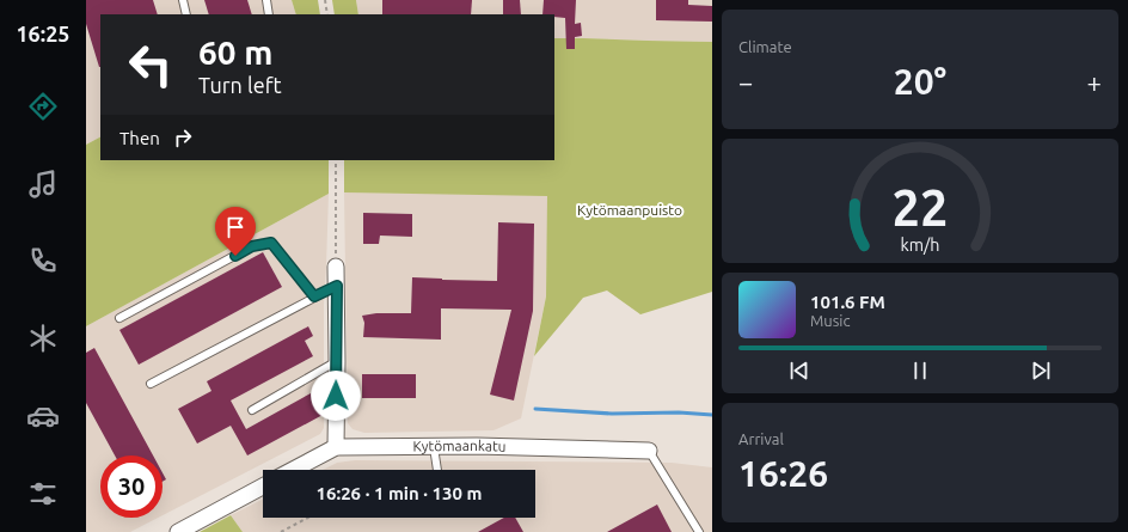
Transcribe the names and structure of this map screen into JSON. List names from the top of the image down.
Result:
{
  "streets": {
    "street": ["Kytömaankatu"]
  },
  "parks": ["Kytömaanpuisto"],
  "page": {
    "tabs": "16:25",
    "tile": [
      "Climate",
      ["Arrival", "16:26"]
    ],
    "turn": ["60 m", "Turn left"],
    "heat": ["−", "20°", "+"],
    "then": "Then",
    "song": ["101.6 FM", "Music"],
    "limit": "30",
    "trip": "16:26 · 1 min · 130 m",
    "gauge": ["22", "km/h"]
  }
}
